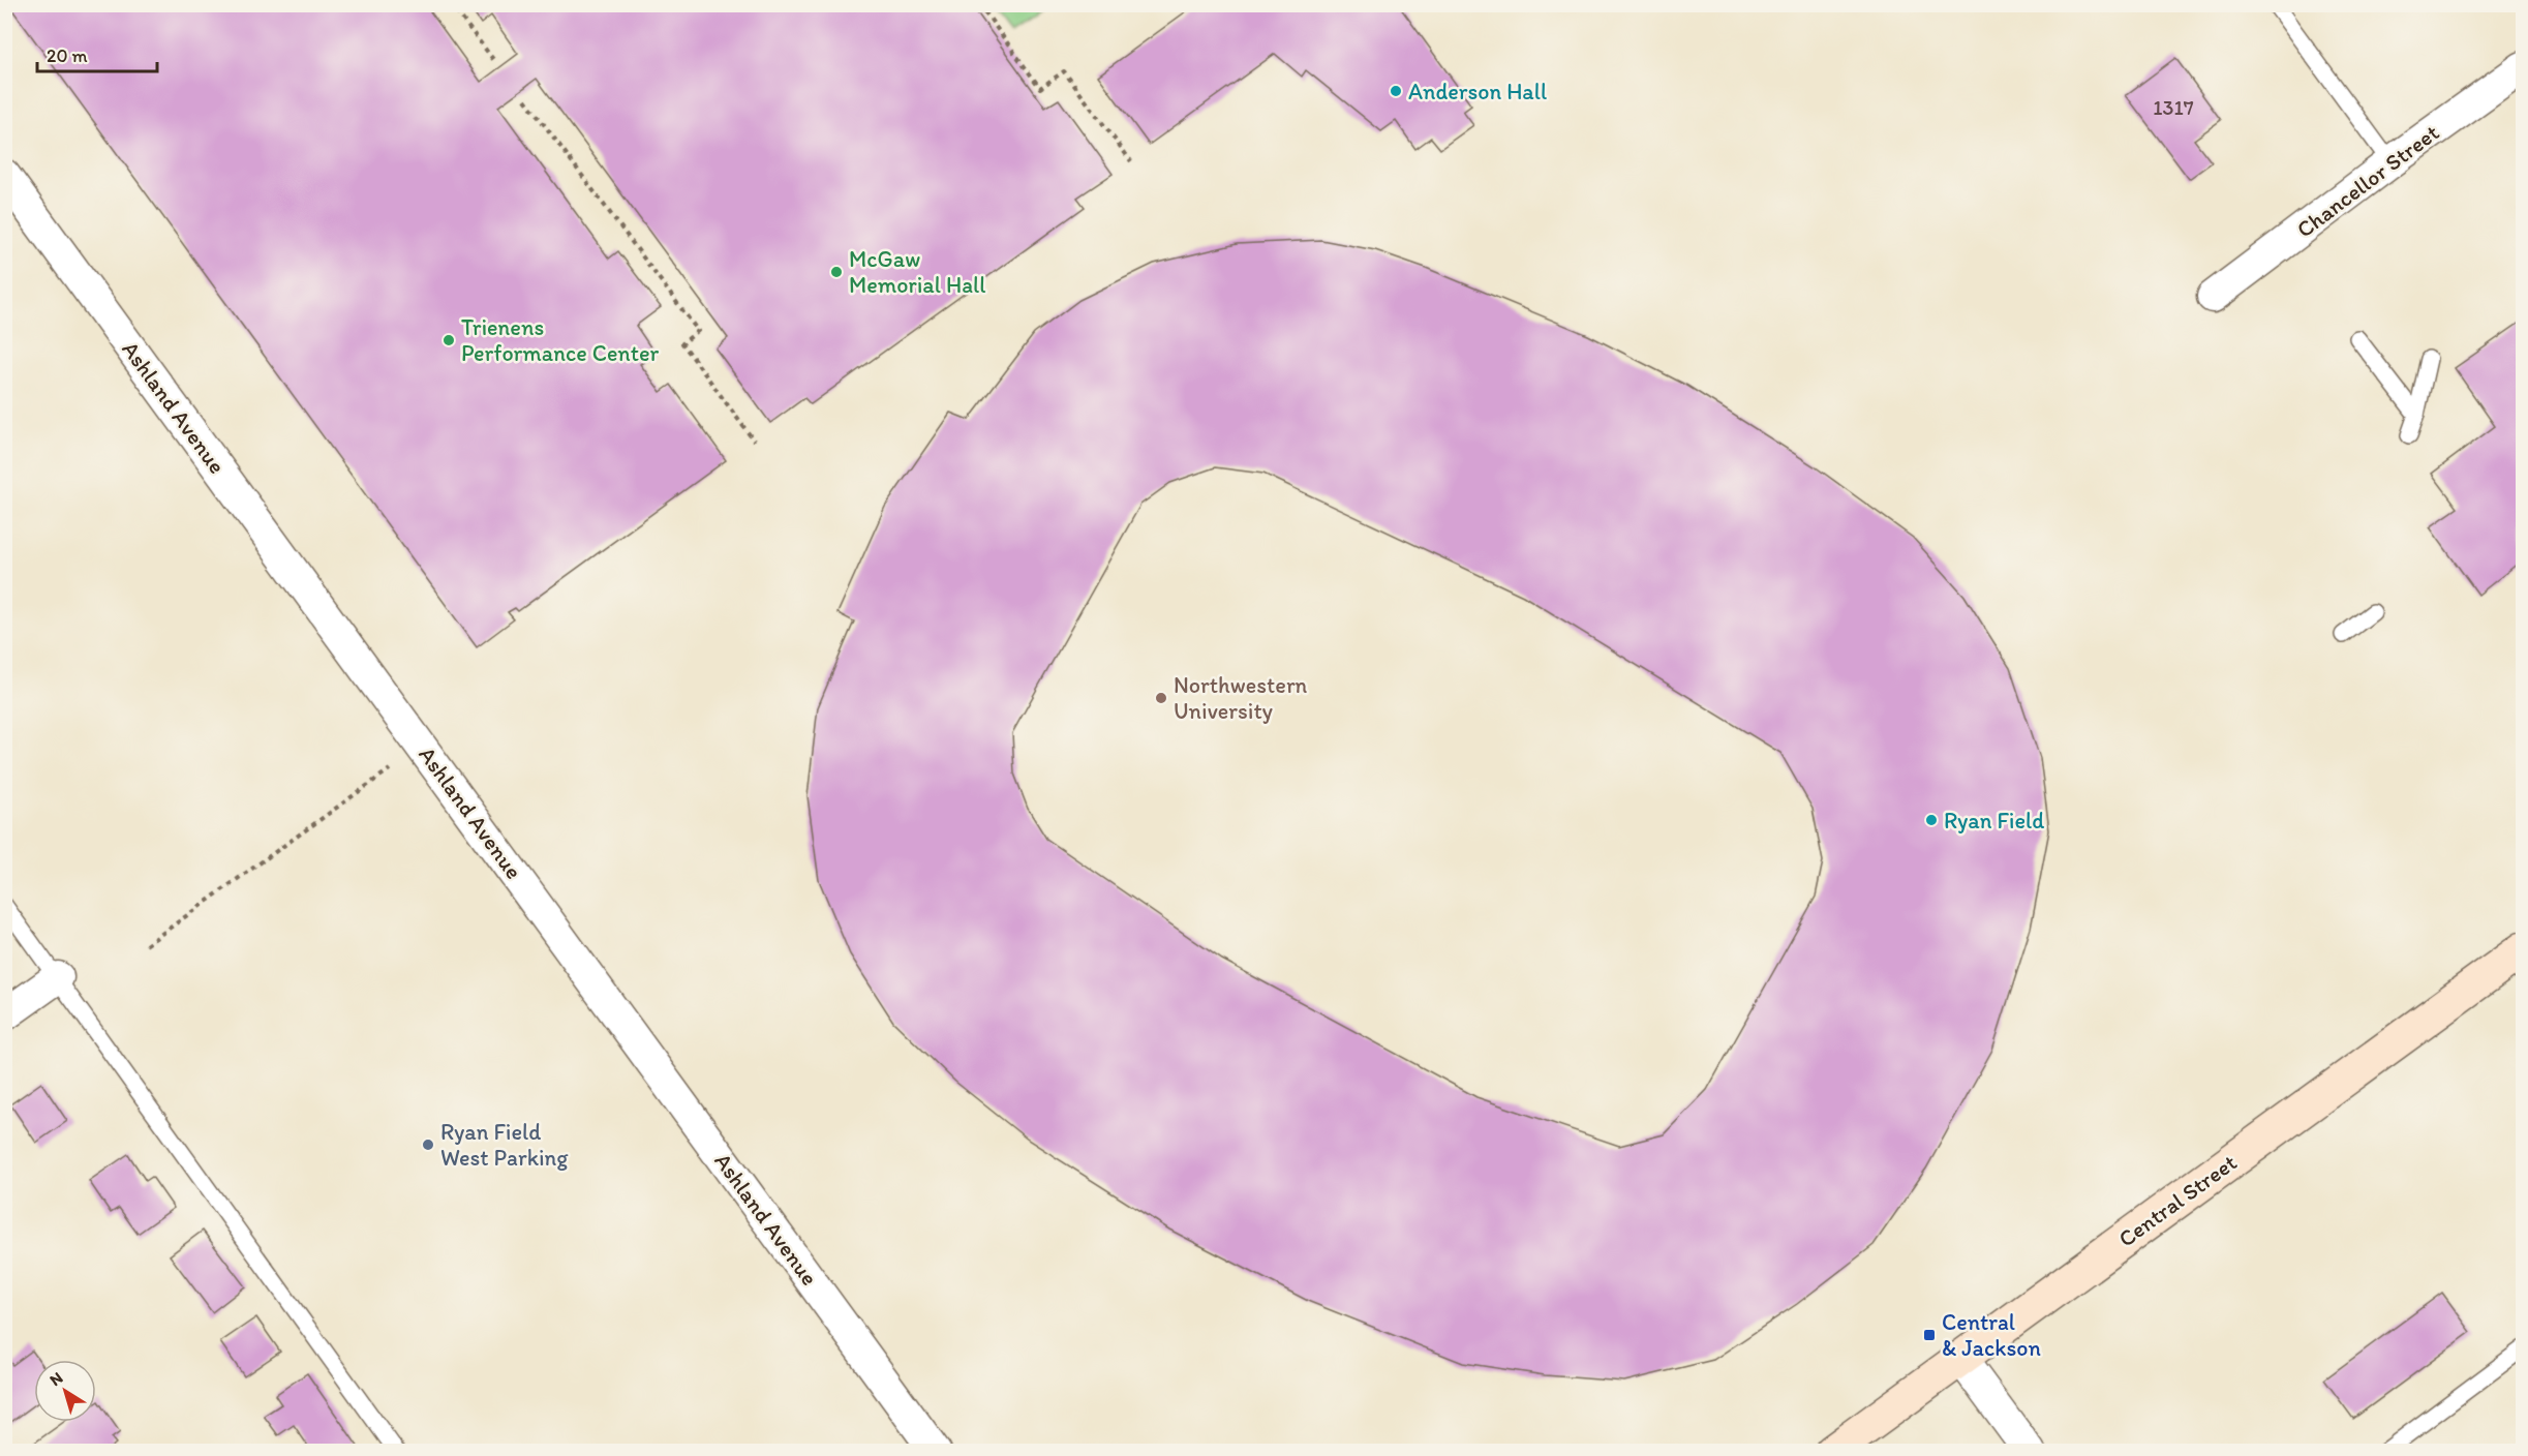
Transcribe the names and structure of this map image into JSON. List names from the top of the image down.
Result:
{
  "streets": {
    "main road": ["Central Street"],
    "street": ["Chancellor Street", "Ashland Avenue"]
  },
  "places": {
    "other": [
      "Anderson Hall",
      "McGaw Memorial Hall",
      "Trienens Performance Center",
      "Northwestern University",
      "Ryan Field",
      "Ryan Field West Parking"
    ],
    "transit": ["Central & Jackson"]
  },
  "house_numbers": ["1317"],
  "scale_bar": "20 m",
  "north": "top left"
}
